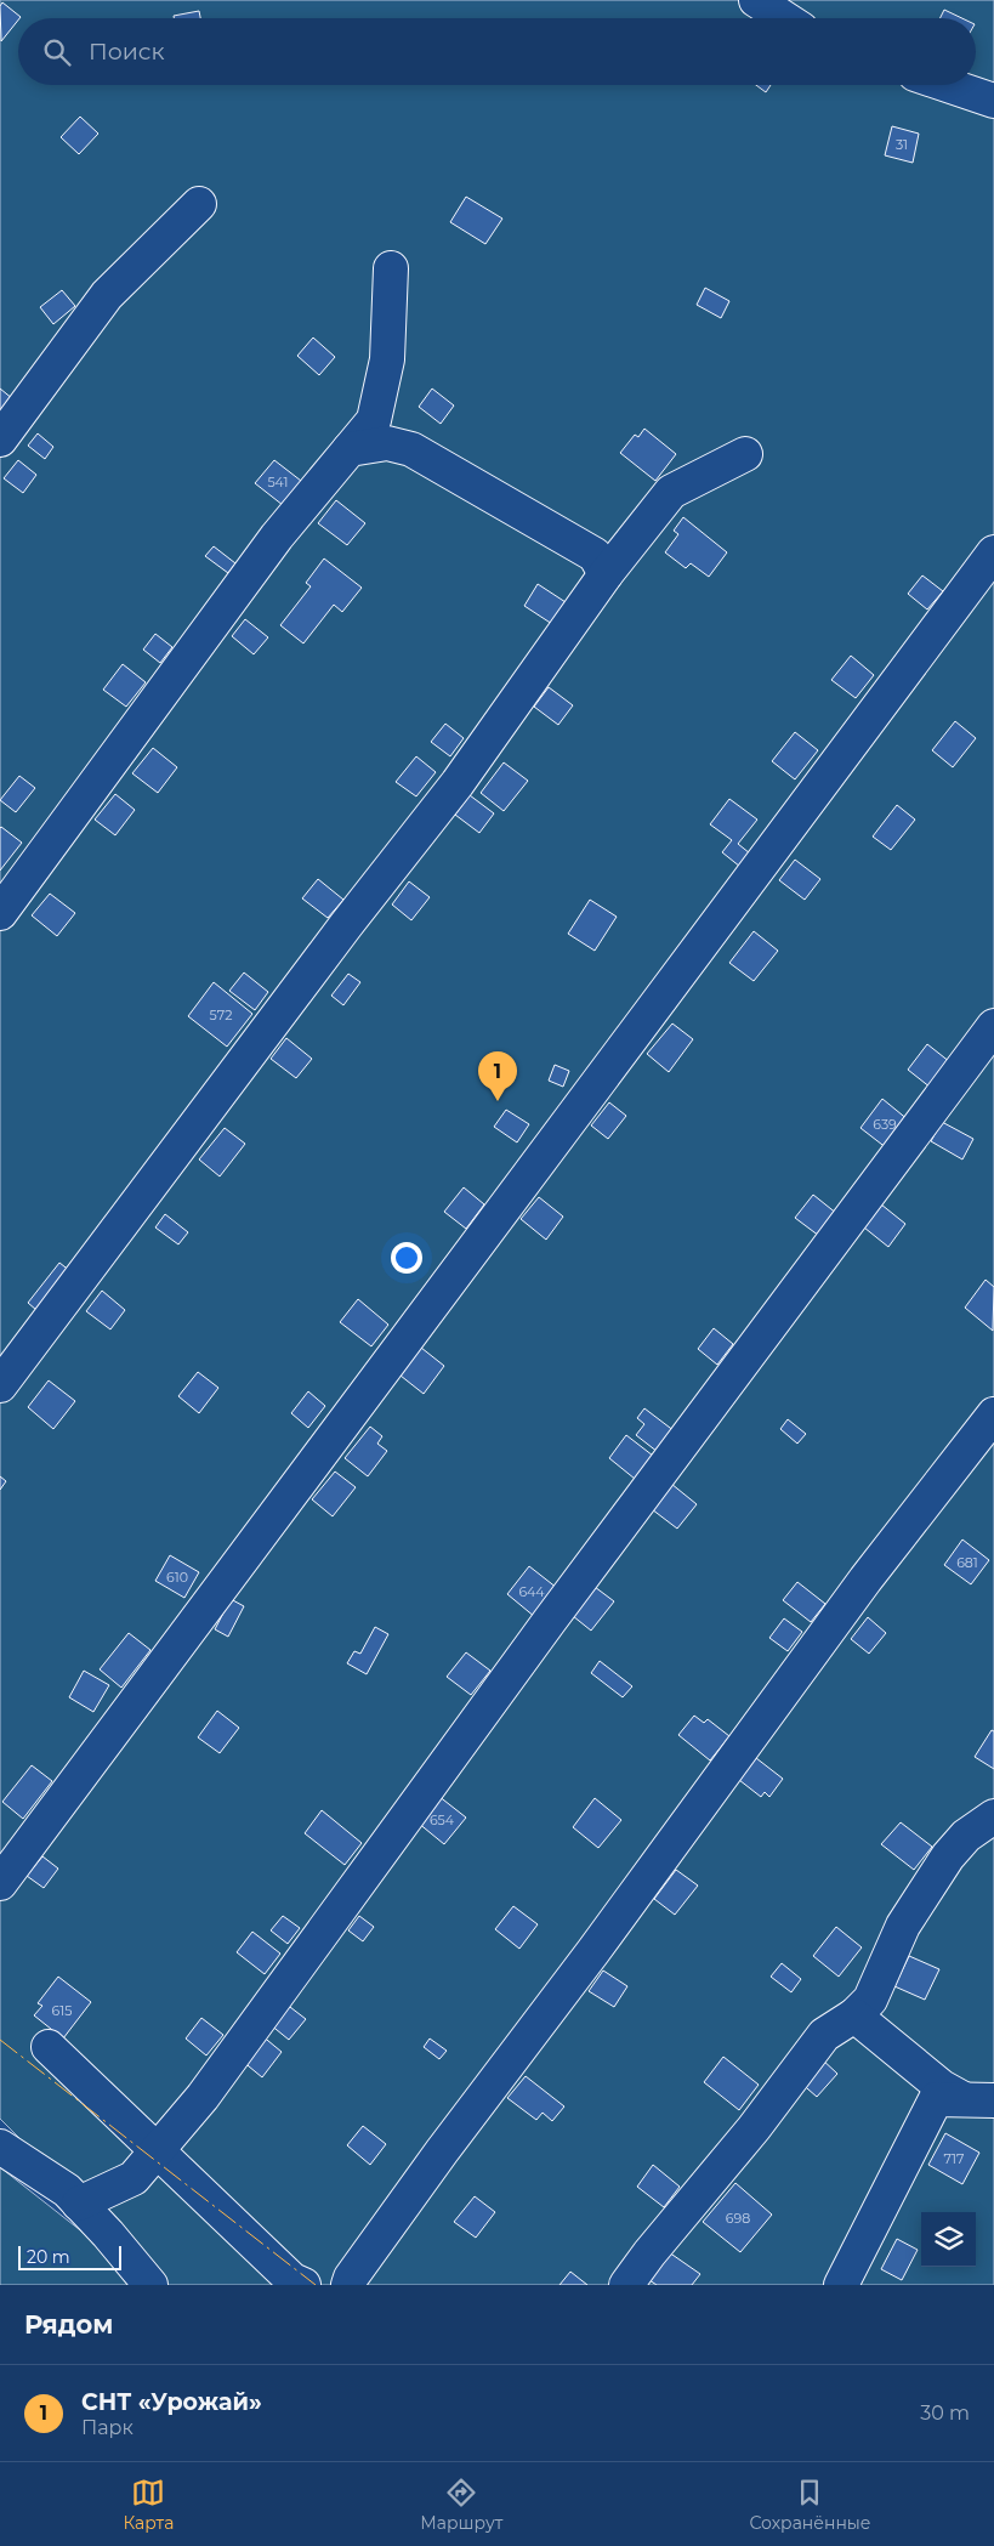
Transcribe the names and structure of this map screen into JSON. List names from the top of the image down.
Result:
{
  "house_numbers": [
    "31",
    "541",
    "572",
    "639",
    "681",
    "610",
    "644",
    "654",
    "615",
    "717",
    "698"
  ],
  "scale_bar": "20 m",
  "page": {
    "search": "Поиск",
    "pins": "1",
    "scale": "20 m",
    "heading": "Рядом",
    "list": [
      {
        "mark": "1",
        "name": "СНТ «Урожай»",
        "note": "Парк",
        "value": "30 m"
      }
    ],
    "nav": ["Карта", "Маршрут", "Сохранённые"]
  }
}
